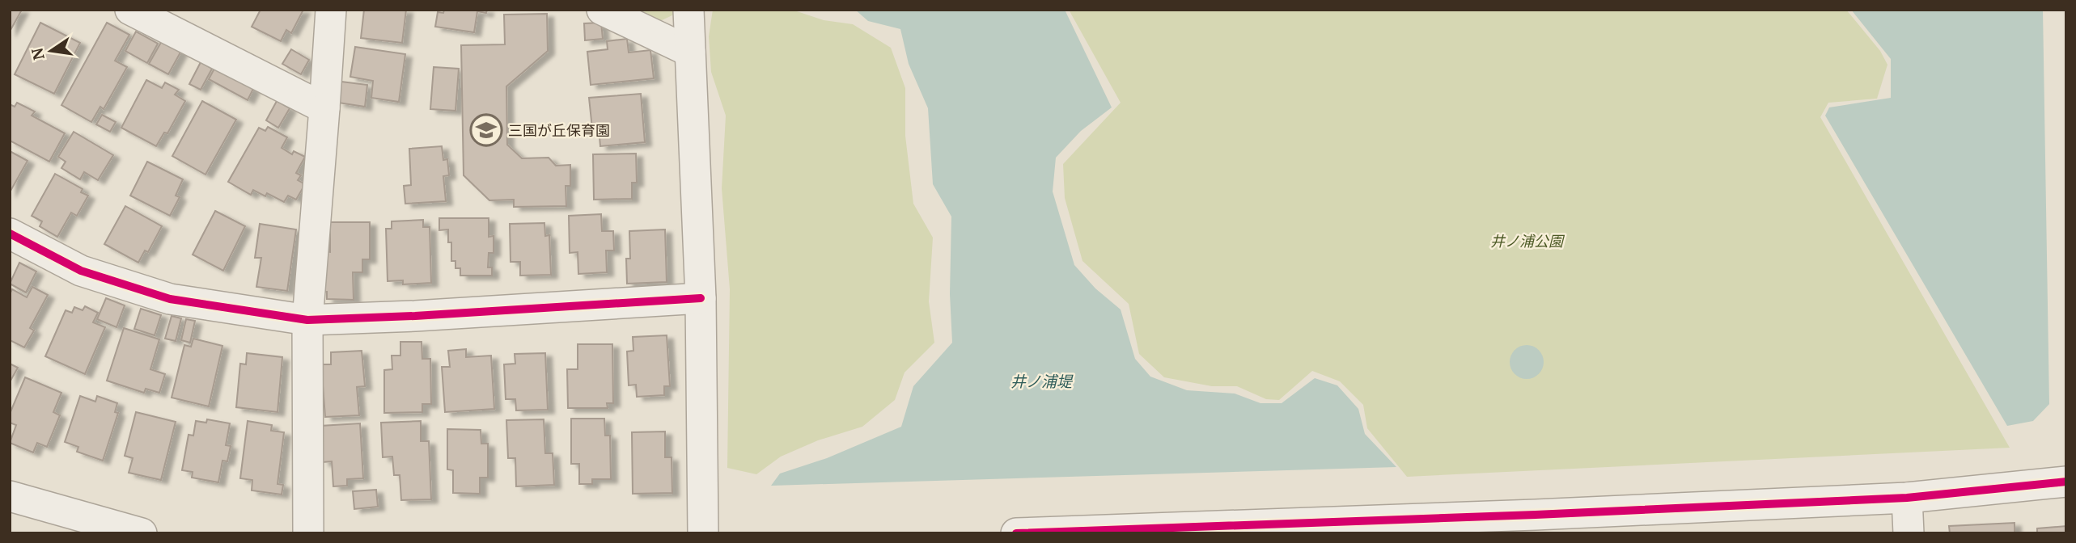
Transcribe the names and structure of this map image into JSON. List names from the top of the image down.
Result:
{
  "water": ["井ノ浦堤"],
  "parks": ["井ノ浦公園"],
  "places": {
    "school or university": ["三国が丘保育園"]
  },
  "north": "left"
}
